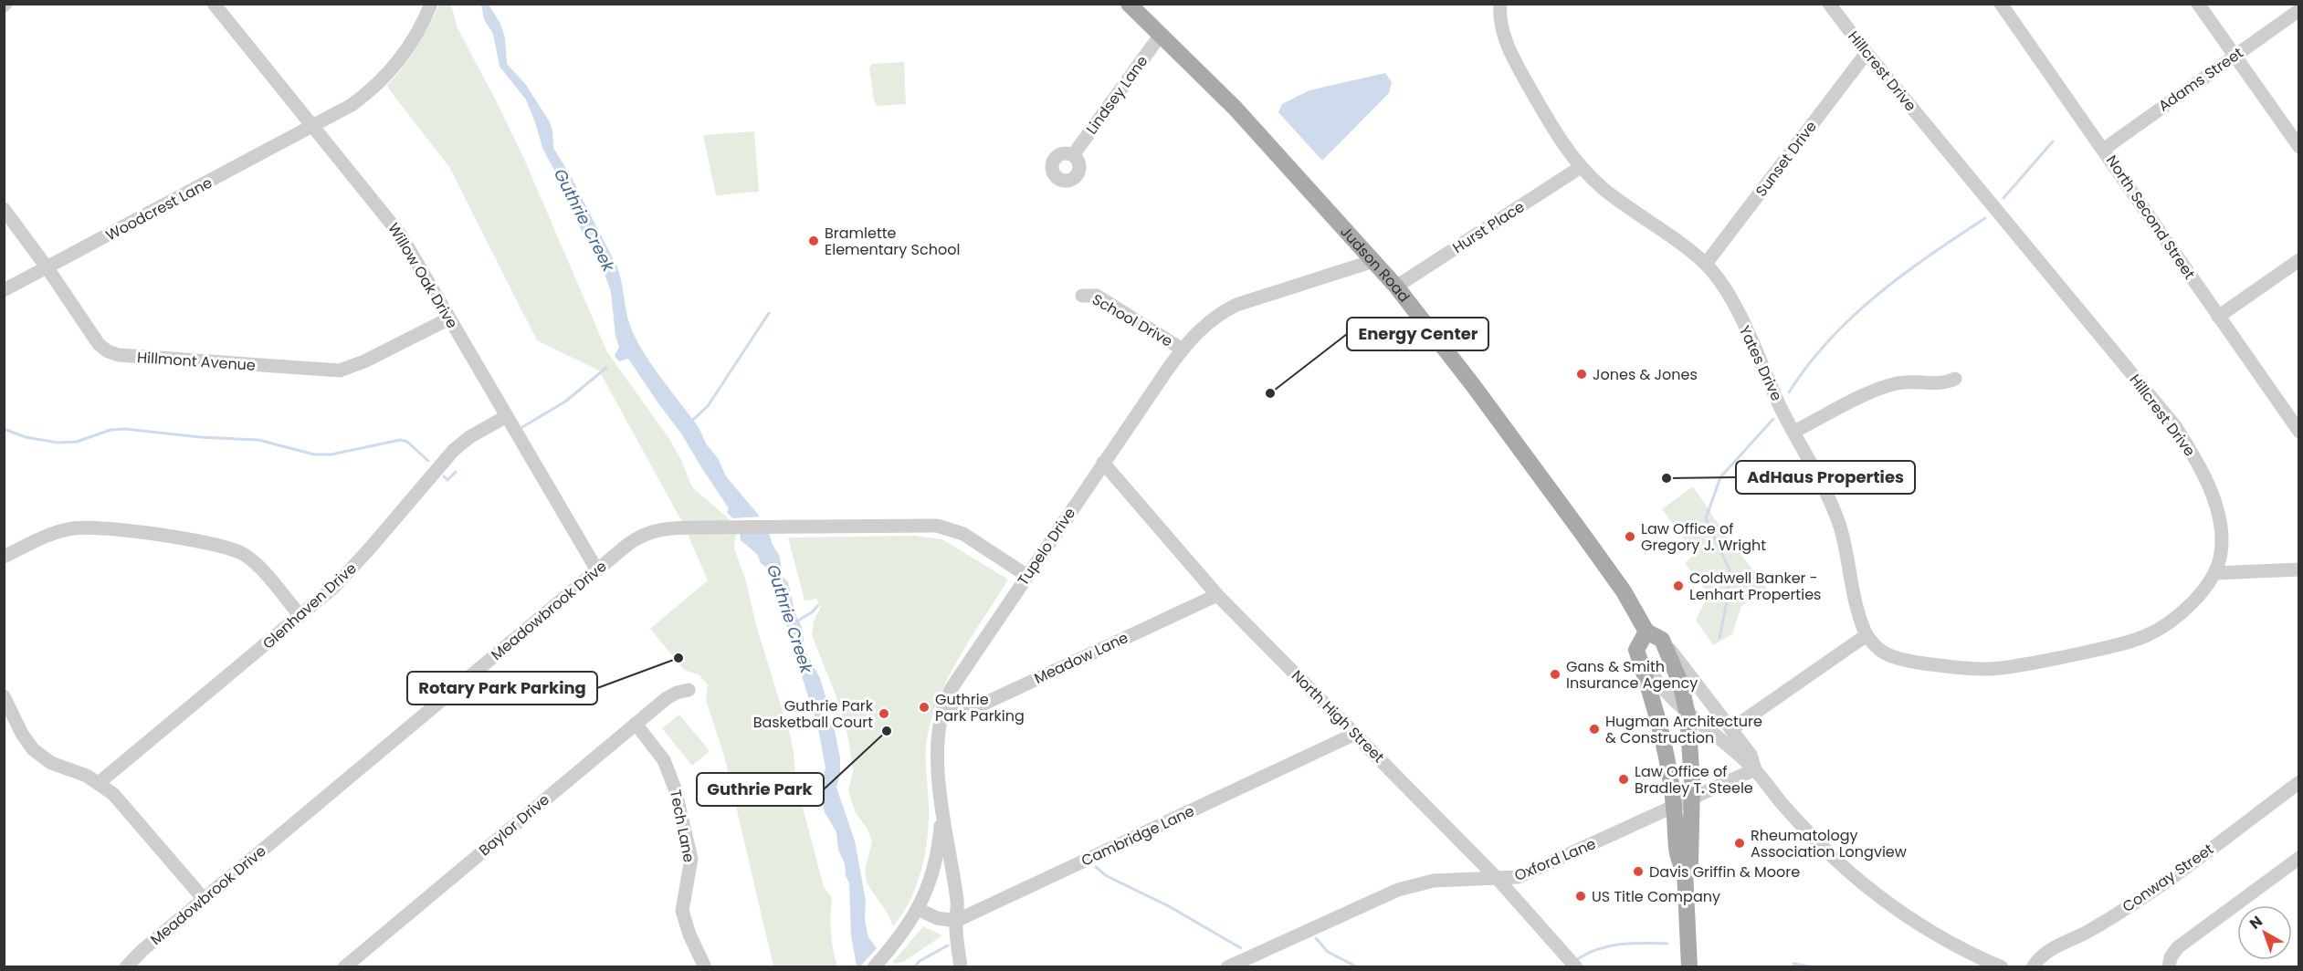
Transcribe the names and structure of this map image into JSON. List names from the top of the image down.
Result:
{
  "streets": {
    "main road": ["Judson Road"],
    "street": [
      "Hillcrest Drive",
      "Adams Street",
      "Lindsey Lane",
      "Sunset Drive",
      "Woodcrest Lane",
      "North Second Street",
      "Hurst Place",
      "Willow Oak Drive",
      "School Drive",
      "Hillmont Avenue",
      "Yates Drive",
      "Tupelo Drive",
      "Glenhaven Drive",
      "Meadowbrook Drive",
      "Meadow Lane",
      "North High Street",
      "Baylor Drive",
      "Tech Lane",
      "Cambridge Lane",
      "Oxford Lane",
      "Conway Street"
    ]
  },
  "crossings": [
    ["Hillcrest Drive", "Sunset Drive"],
    ["Hillcrest Drive", "Yates Drive"],
    ["Adams Street", "North Second Street"],
    ["Lindsey Lane", "Judson Road"],
    ["Sunset Drive", "Yates Drive"],
    ["Woodcrest Lane", "Willow Oak Drive"],
    ["Woodcrest Lane", "Hillmont Avenue"],
    ["Hurst Place", "Judson Road"],
    ["Hurst Place", "Yates Drive"],
    ["Judson Road", "Tupelo Drive"],
    ["Willow Oak Drive", "Hillmont Avenue"],
    ["Willow Oak Drive", "Glenhaven Drive"],
    ["Willow Oak Drive", "Meadowbrook Drive"],
    ["School Drive", "Tupelo Drive"],
    ["Tupelo Drive", "Meadowbrook Drive"],
    ["Tupelo Drive", "Meadow Lane"],
    ["Tupelo Drive", "North High Street"],
    ["Tupelo Drive", "Cambridge Lane"],
    ["Meadow Lane", "North High Street"],
    ["North High Street", "Cambridge Lane"],
    ["North High Street", "Oxford Lane"],
    ["Baylor Drive", "Tech Lane"]
  ],
  "water": ["Guthrie Creek"],
  "places": [
    "Bramlette Elementary School",
    "Jones & Jones",
    "Energy Center",
    "AdHaus Properties",
    "Law Office of Gregory J. Wright",
    "Coldwell Banker - Lenhart Properties",
    "Rotary Park Parking",
    "Gans & Smith Insurance Agency",
    "Guthrie Park Parking",
    "Guthrie Park Basketball Court",
    "Hugman Architecture & Construction",
    "Guthrie Park",
    "Law Office of Bradley T. Steele",
    "Rheumatology Association Longview",
    "Davis Griffin & Moore",
    "US Title Company"
  ],
  "north": "top left"
}
